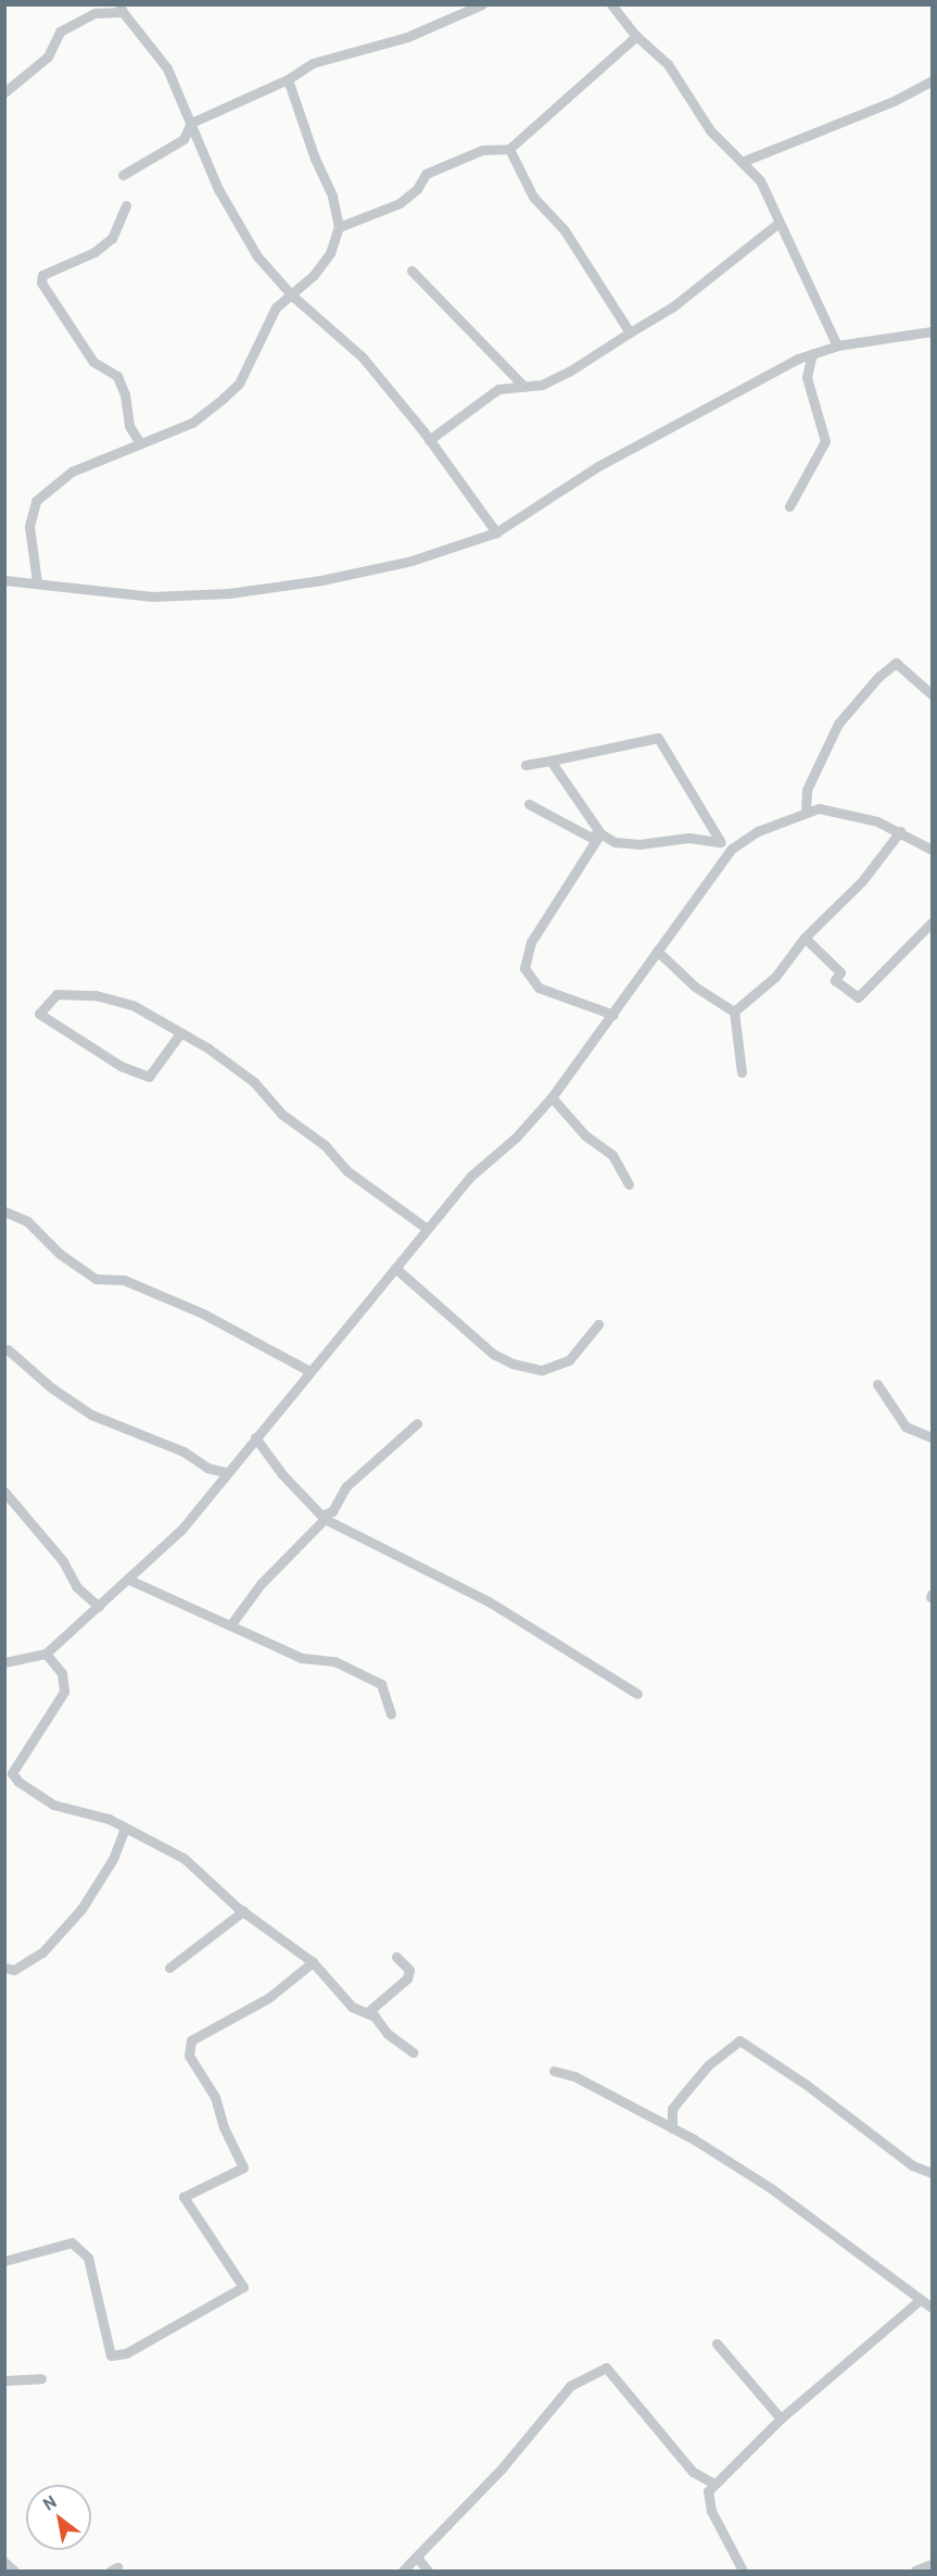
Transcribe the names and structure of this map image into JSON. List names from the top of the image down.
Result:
{
  "north": "top left"
}
